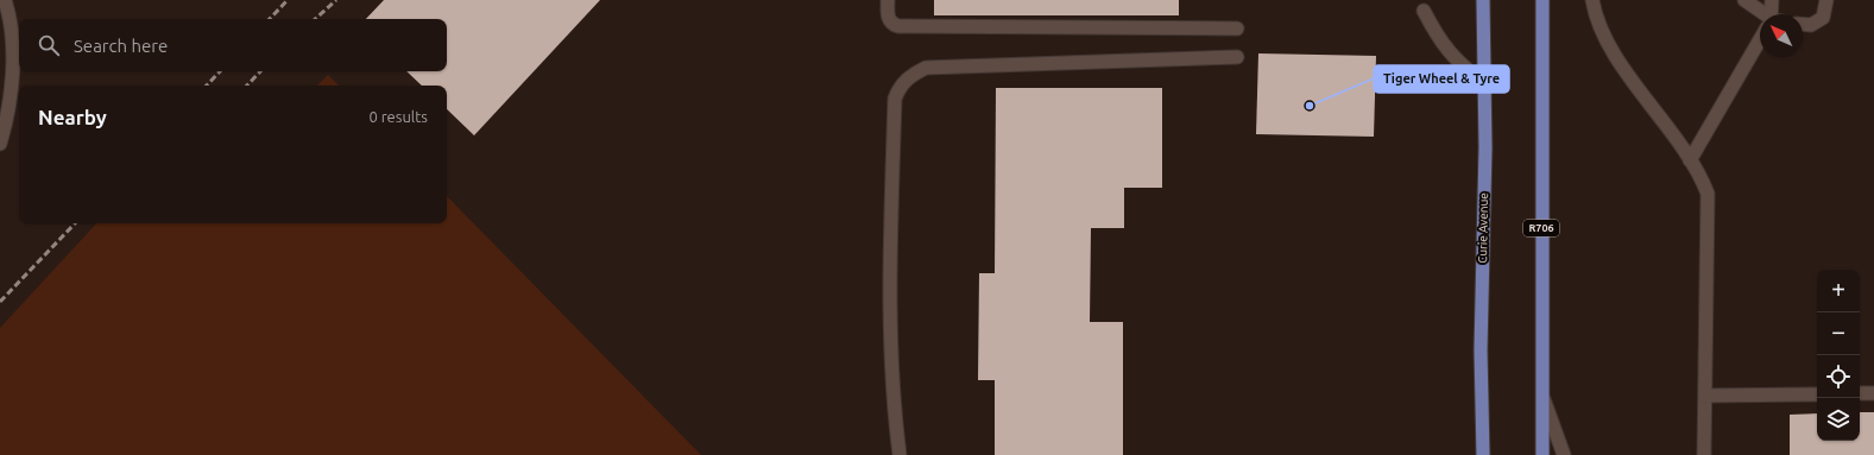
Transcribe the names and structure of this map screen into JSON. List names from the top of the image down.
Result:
{
  "streets": {
    "main road": ["Curie Avenue", "R706"]
  },
  "places": ["Tiger Wheel & Tyre"],
  "north": "top left",
  "page": {
    "search": "Search here",
    "heading": ["Nearby", "0 results"],
    "map_buttons": ["+", "−"]
  }
}
